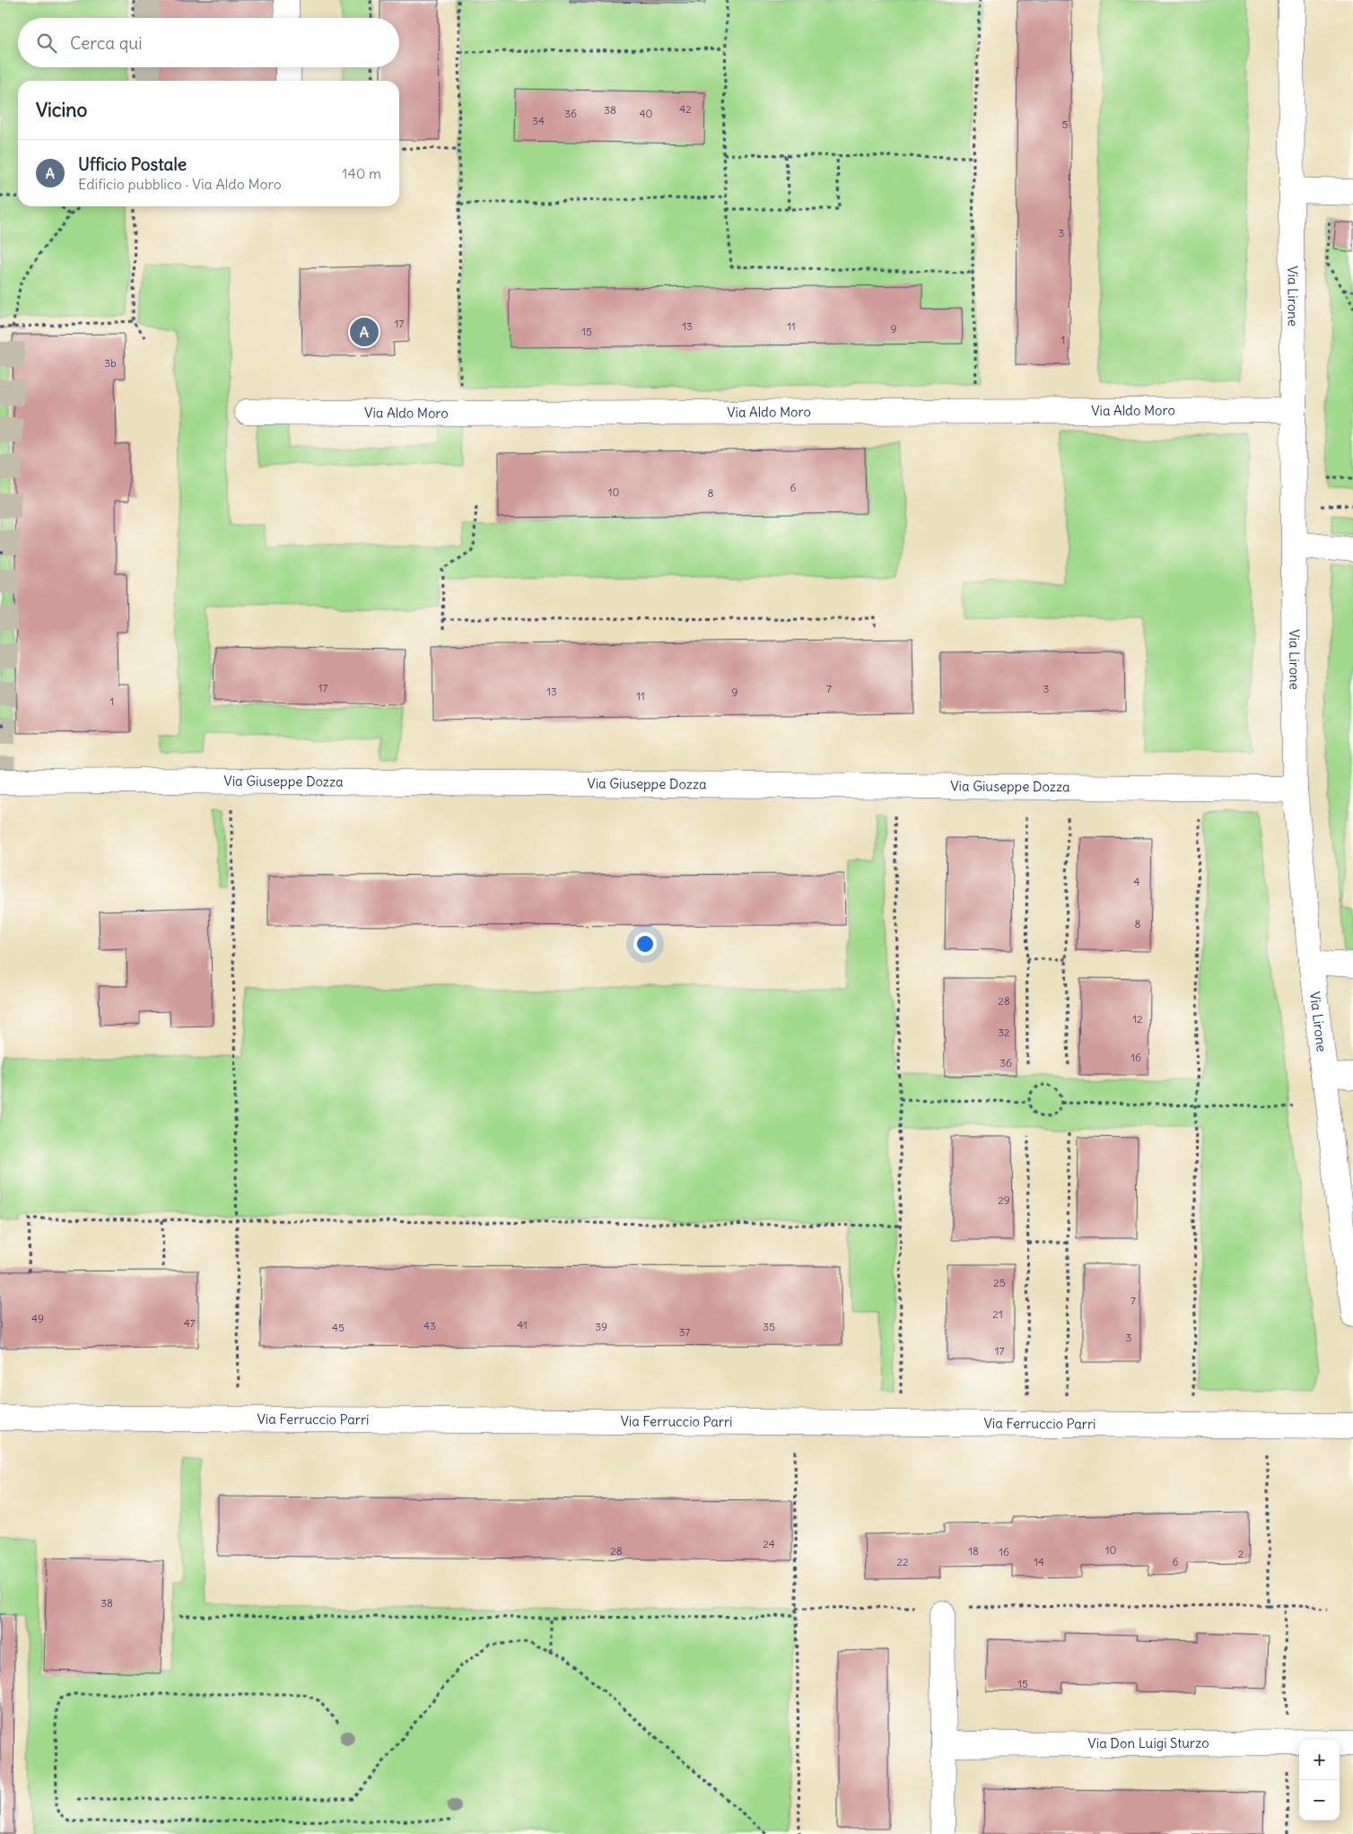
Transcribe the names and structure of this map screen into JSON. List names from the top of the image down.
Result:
{
  "streets": {
    "street": [
      "Via Lirone",
      "Via Aldo Moro",
      "Via Giuseppe Dozza",
      "Via Ferruccio Parri",
      "Via Don Luigi Sturzo"
    ]
  },
  "crossings": [
    ["Via Lirone", "Via Aldo Moro"],
    ["Via Lirone", "Via Giuseppe Dozza"]
  ],
  "house_numbers": [
    "42",
    "38",
    "36",
    "40",
    "34",
    "5",
    "3",
    "17",
    "13",
    "11",
    "9",
    "15",
    "1",
    "3b",
    "6",
    "10",
    "8",
    "17",
    "7",
    "3",
    "13",
    "9",
    "11",
    "1",
    "4",
    "8",
    "28",
    "12",
    "32",
    "16",
    "36",
    "29",
    "25",
    "7",
    "21",
    "49",
    "47",
    "41",
    "43",
    "39",
    "35",
    "45",
    "37",
    "3",
    "17",
    "24",
    "10",
    "28",
    "18",
    "16",
    "2",
    "22",
    "14",
    "6",
    "38",
    "15"
  ],
  "page": {
    "search": "Cerca qui",
    "heading": "Vicino",
    "list": [
      {
        "mark": "A",
        "name": "Ufficio Postale",
        "note": "Edificio pubblico · Via Aldo Moro",
        "value": "140 m"
      }
    ],
    "pins": "A",
    "map_buttons": ["+", "−"]
  }
}
